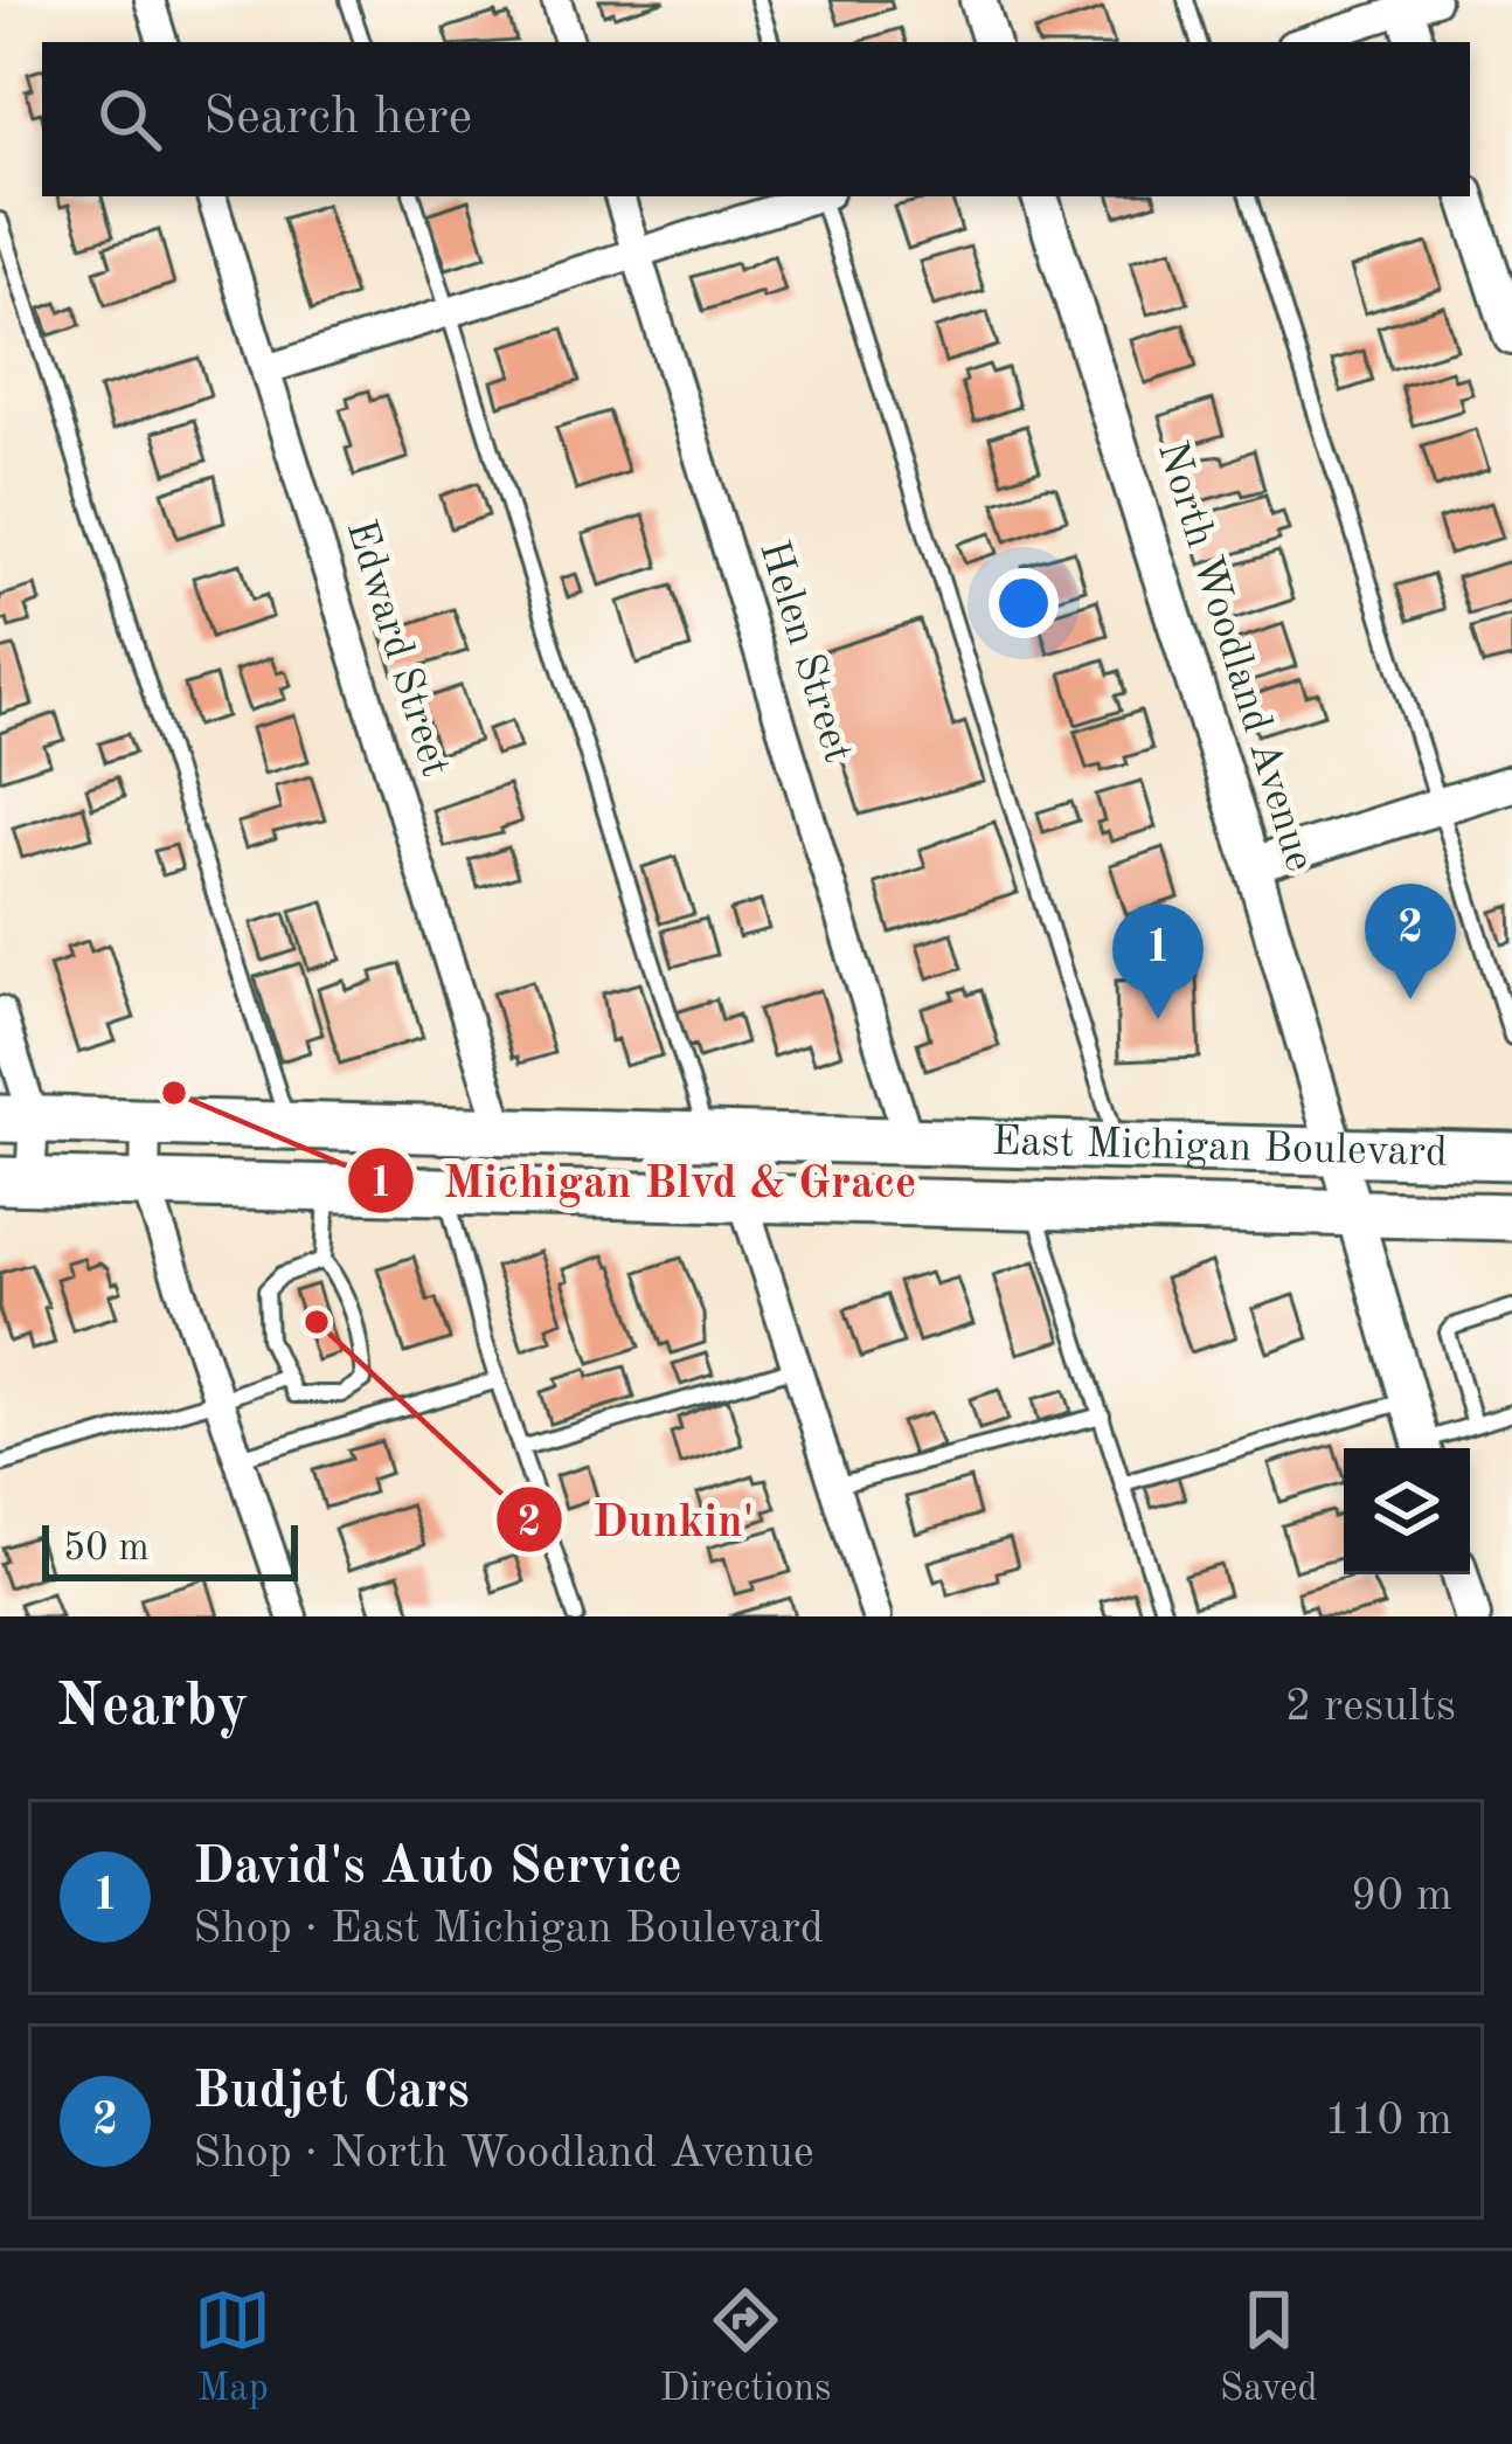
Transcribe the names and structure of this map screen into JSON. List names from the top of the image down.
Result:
{
  "streets": {
    "main road": ["East Michigan Boulevard"],
    "street": ["Edward Street", "Helen Street", "North Woodland Avenue"]
  },
  "crossings": [
    ["Edward Street", "East Michigan Boulevard"],
    ["Helen Street", "East Michigan Boulevard"],
    ["North Woodland Avenue", "East Michigan Boulevard"]
  ],
  "places": ["Michigan Blvd & Grace", "Dunkin'"],
  "scale_bar": "50 m",
  "page": {
    "search": "Search here",
    "pins": ["2", "1"],
    "scale": "50 m",
    "heading": ["Nearby", "2 results"],
    "list": [
      {
        "mark": "1",
        "name": "David's Auto Service",
        "note": "Shop · East Michigan Boulevard",
        "value": "90 m"
      },
      {
        "mark": "2",
        "name": "Budjet Cars",
        "note": "Shop · North Woodland Avenue",
        "value": "110 m"
      }
    ],
    "nav": ["Map", "Directions", "Saved"]
  }
}
